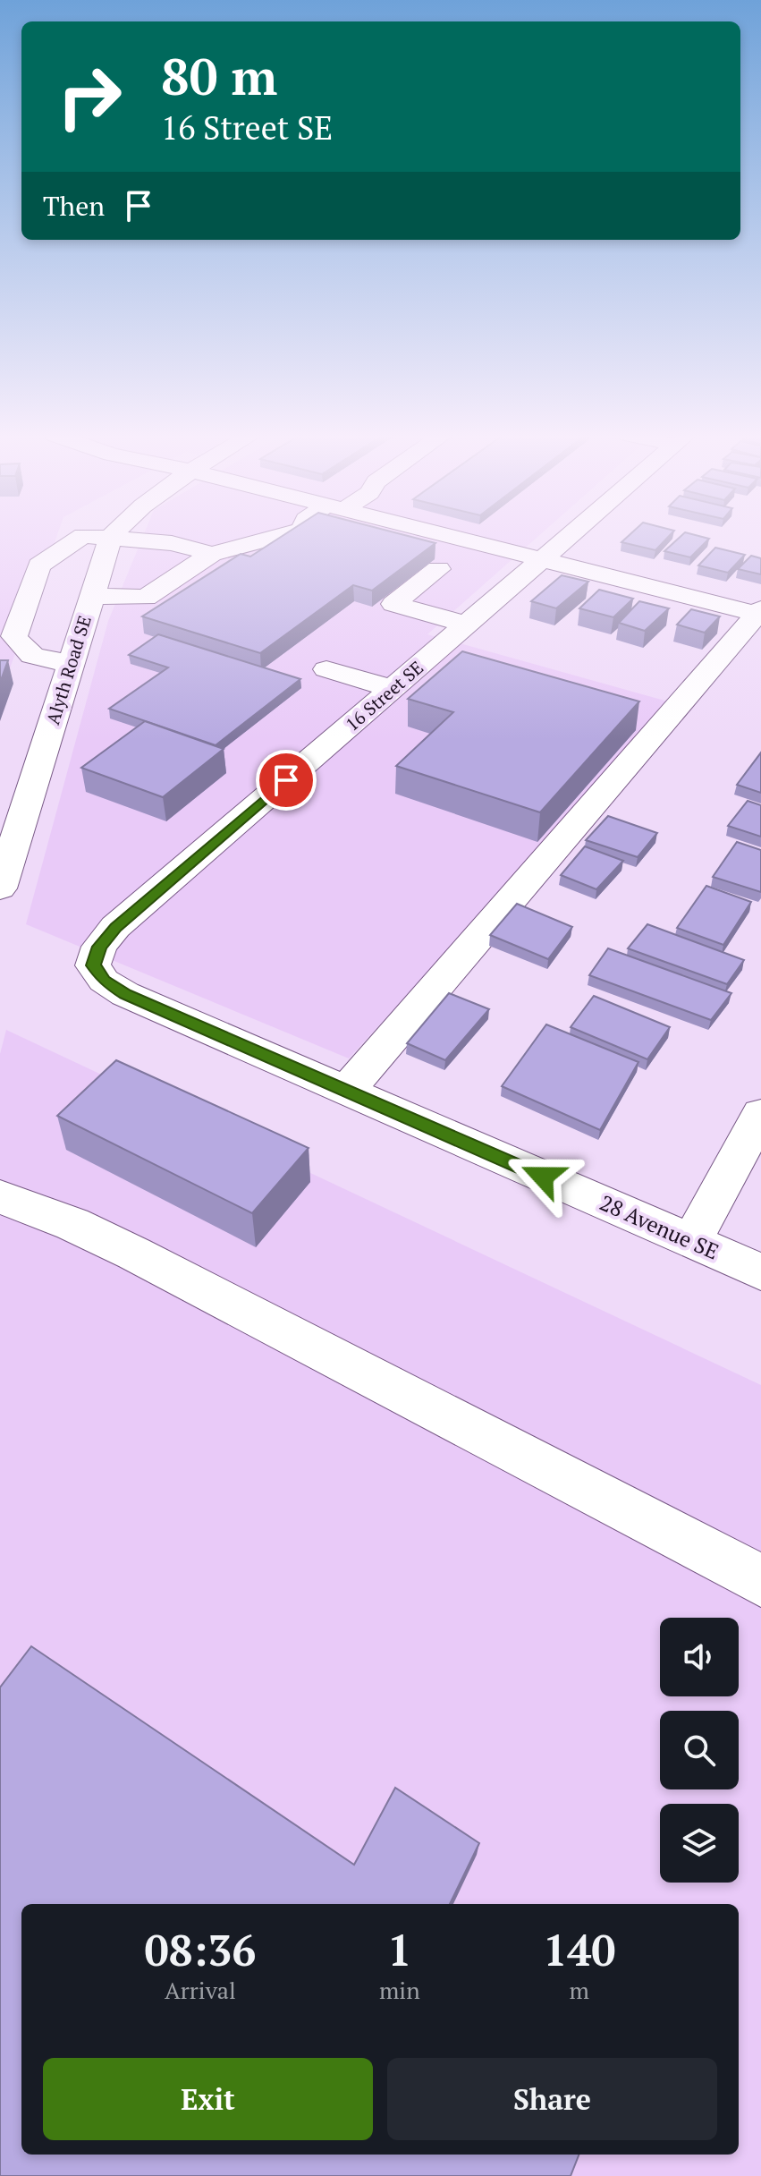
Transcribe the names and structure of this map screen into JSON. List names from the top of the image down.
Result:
{
  "streets": {
    "street": ["Alyth Road SE", "16 Street SE", "28 Avenue SE"]
  },
  "crossings": [
    ["16 Street SE", "28 Avenue SE"]
  ],
  "page": {
    "turn": ["80 m", "16 Street SE"],
    "then": "Then",
    "eta": [
      "08:36",
      "Arrival",
      "1",
      "min",
      "140",
      "m"
    ],
    "buttons": ["Exit", "Share"]
  }
}
